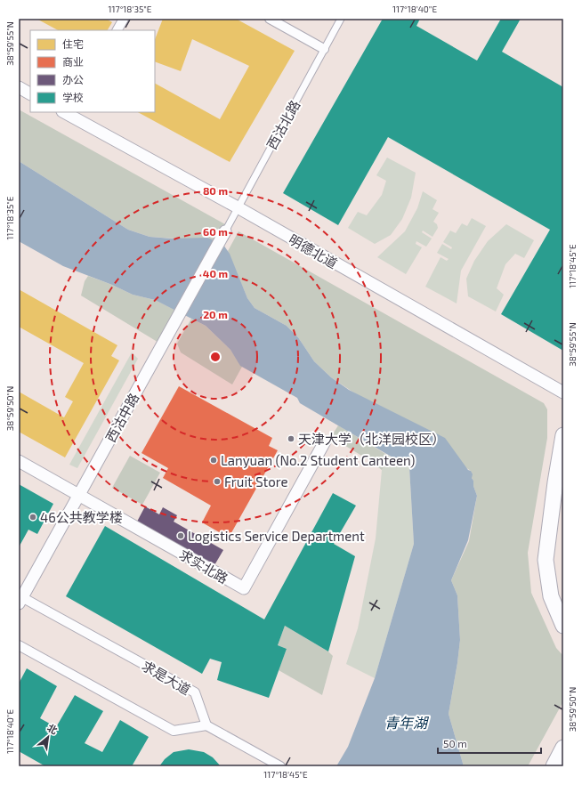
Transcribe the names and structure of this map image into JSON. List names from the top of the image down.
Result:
{
  "streets": {
    "street": [
      "明德北道",
      "西沽中路",
      "求实北路",
      "求是大道"
    ],
    "lane": ["西沽北路"]
  },
  "crossings": [
    ["西沽北路", "明德北道"],
    ["西沽北路", "西沽中路"],
    ["西沽中路", "求实北路"],
    ["西沽中路", "求是大道"]
  ],
  "water": ["青年湖"],
  "places": [
    "天津大学（北洋园校区）",
    "Lanyuan (No.2 Student Canteen)",
    "Fruit Store",
    "46公共教学楼",
    "Logistics Service Department"
  ],
  "legend": [
    "住宅",
    "商业",
    "办公",
    "学校"
  ],
  "scale_bar": "50 m",
  "north": "top right",
  "coordinates": [
    "117°18'35\"E",
    "117°18'40\"E",
    "38°59'55\"N",
    "117°18'45\"E",
    "38°59'50\"N"
  ],
  "rings": [
    "80 m",
    "60 m",
    "40 m",
    "20 m"
  ]
}
